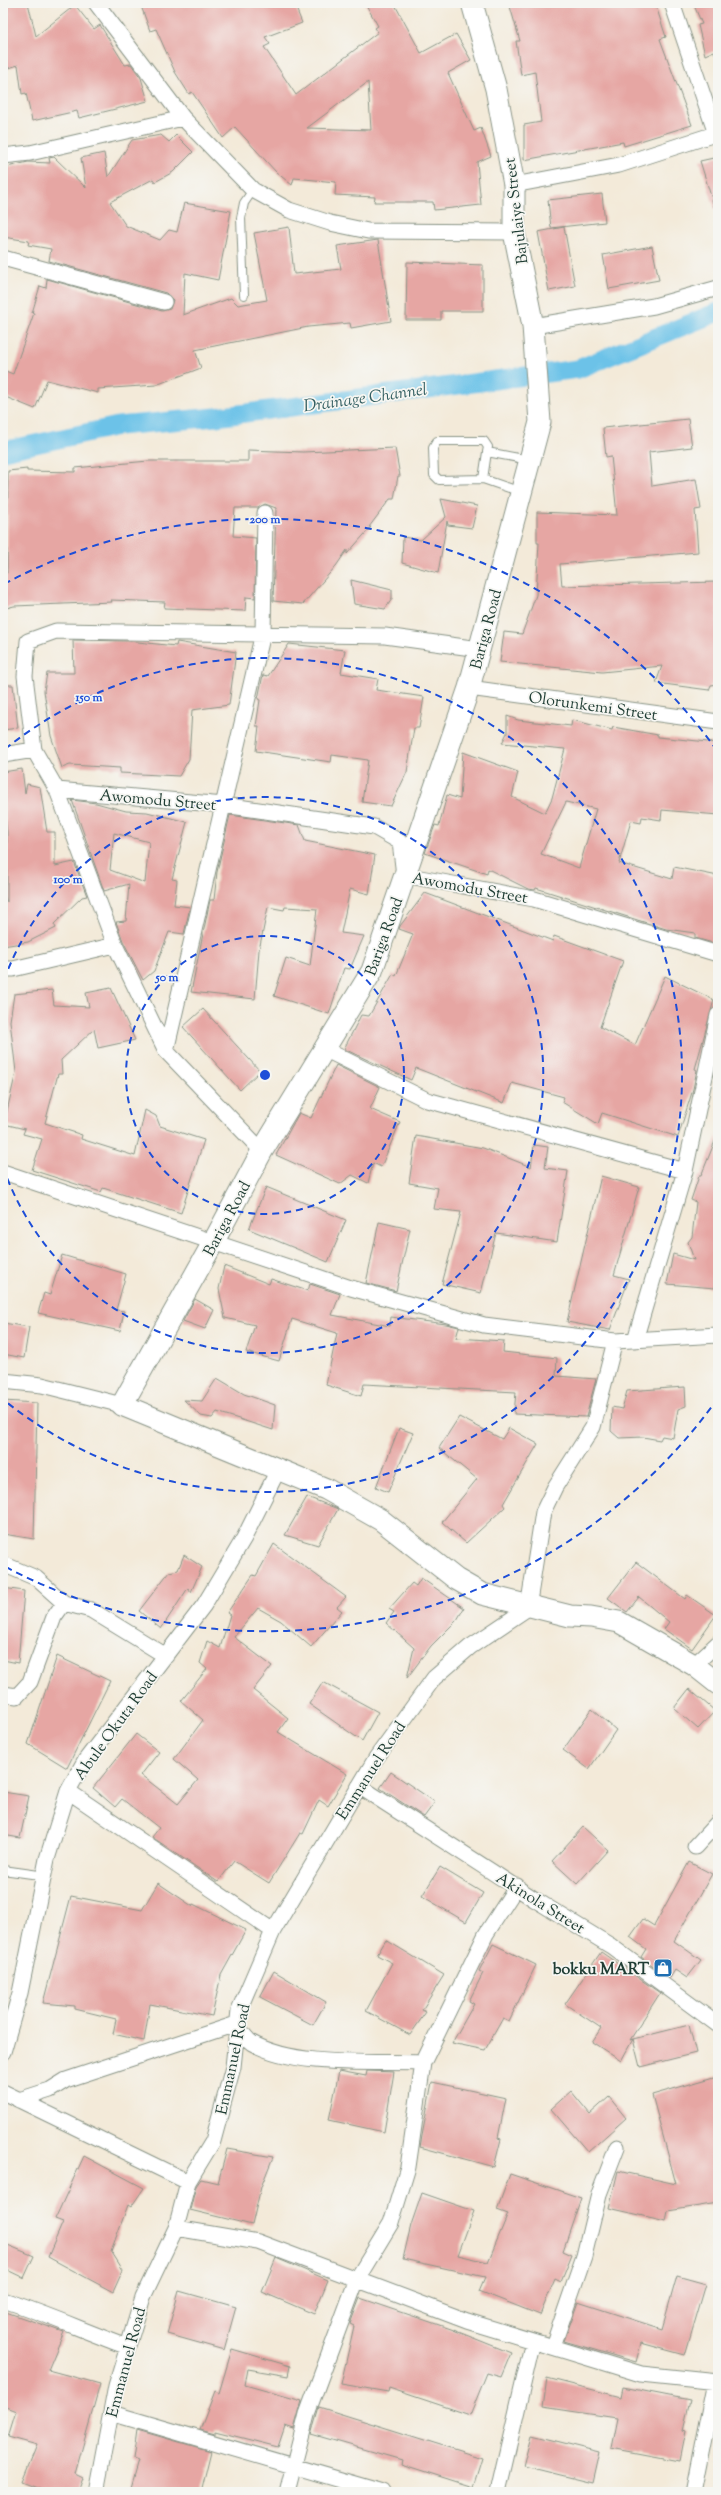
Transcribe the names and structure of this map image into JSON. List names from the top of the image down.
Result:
{
  "streets": {
    "street": [
      "Bajulaiye Street",
      "Bariga Road",
      "Olorunkemi Street",
      "Awomodu Street",
      "Abule Okuta Road",
      "Emmanuel Road",
      "Akinola Street"
    ]
  },
  "crossings": [
    ["Bajulaiye Street", "Bariga Road"],
    ["Bariga Road", "Olorunkemi Street"],
    ["Bariga Road", "Awomodu Street"],
    ["Emmanuel Road", "Akinola Street"]
  ],
  "water": ["Drainage Channel"],
  "places": {
    "shop": ["bokku MART"]
  },
  "rings": [
    "200 m",
    "150 m",
    "100 m",
    "50 m"
  ]
}
